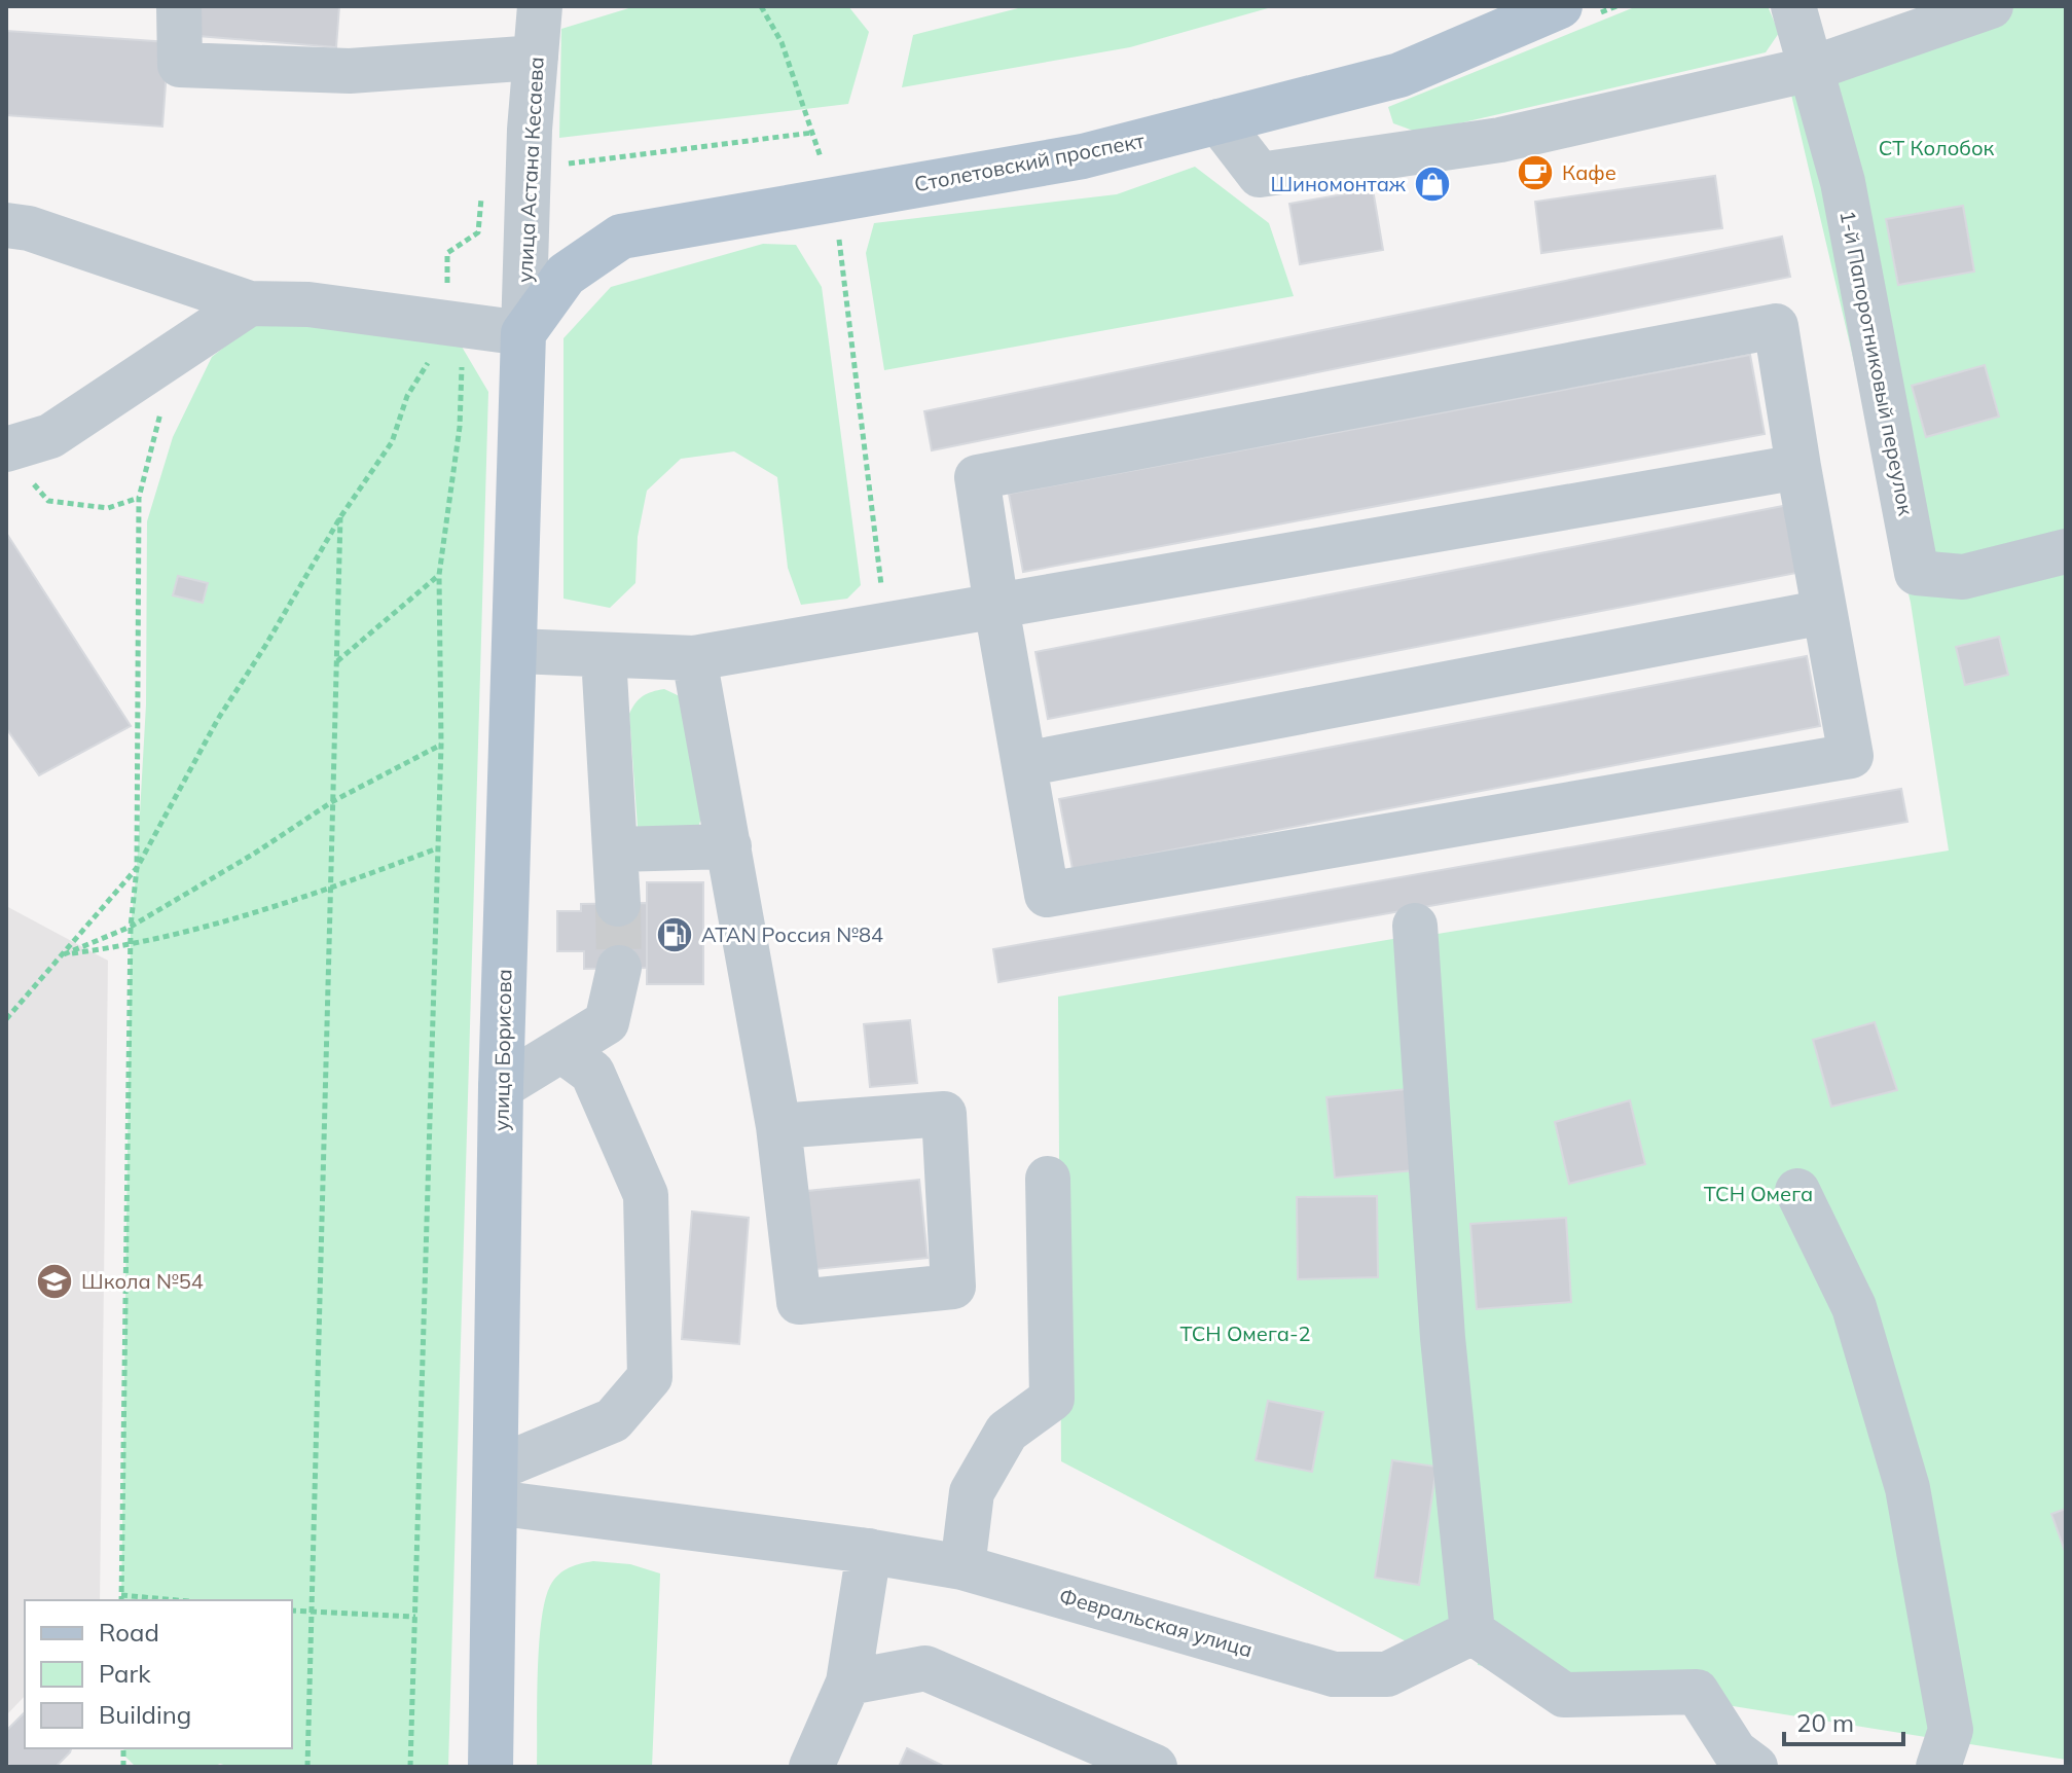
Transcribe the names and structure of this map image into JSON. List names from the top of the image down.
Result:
{
  "streets": {
    "main road": ["Столетовский проспект", "улица Борисова"],
    "street": ["улица Астана Кесаева", "1-й Папоротниковый переулок", "Февральская улица"]
  },
  "crossings": [
    ["Столетовский проспект", "улица Астана Кесаева"],
    ["Столетовский проспект", "улица Борисова"],
    ["улица Астана Кесаева", "улица Борисова"],
    ["улица Борисова", "Февральская улица"]
  ],
  "parks": ["СТ Колобок", "ТСН Омега", "ТСН Омега-2"],
  "places": {
    "cafe": ["Кафе"],
    "shop": ["Шиномонтаж"],
    "fuel station": ["ATAN Россия №84"],
    "school or university": ["Школа №54"]
  },
  "legend": ["Road", "Park", "Building"],
  "scale_bar": "20 m"
}
